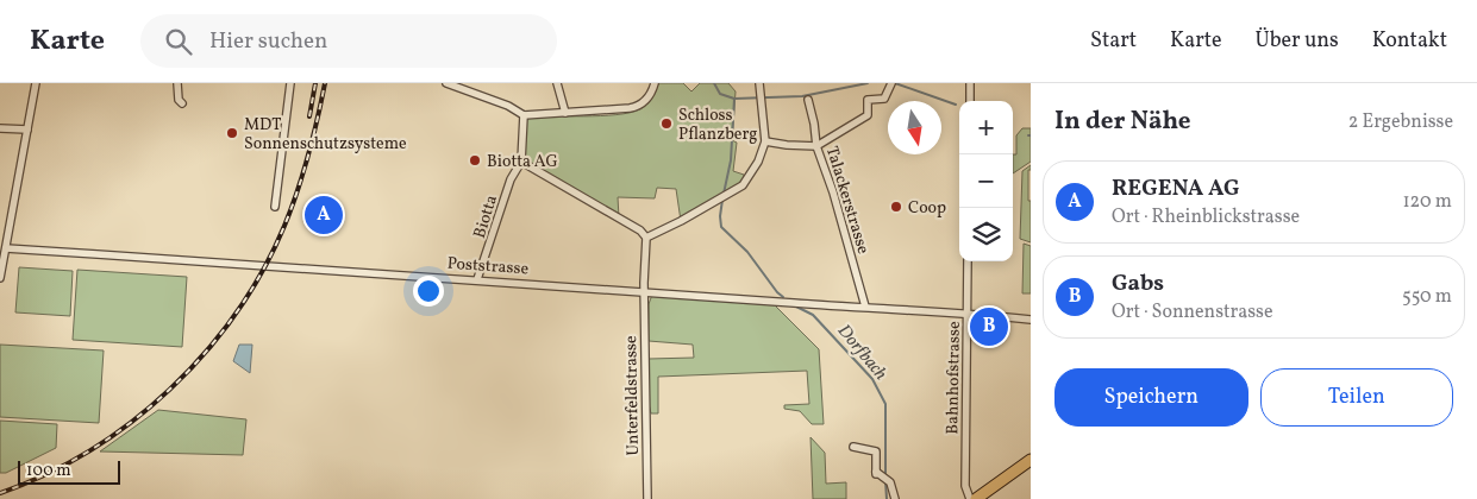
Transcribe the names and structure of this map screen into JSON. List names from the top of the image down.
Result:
{
  "streets": {
    "street": [
      "Talackerstrasse",
      "Biotta",
      "Poststrasse",
      "Bahnhofstrasse",
      "Unterfeldstrasse"
    ]
  },
  "crossings": [
    ["Talackerstrasse", "Poststrasse"],
    ["Biotta", "Poststrasse"],
    ["Poststrasse", "Bahnhofstrasse"],
    ["Poststrasse", "Unterfeldstrasse"]
  ],
  "water": ["Dorfbach"],
  "places": [
    "Schloss Pflanzberg",
    "MDT Sonnenschutzsysteme",
    "Biotta AG",
    "Coop"
  ],
  "scale_bar": "100 m",
  "north": "bottom",
  "page": {
    "header": "Karte",
    "search": "Hier suchen",
    "nav": [
      "Start",
      "Karte",
      "Über uns",
      "Kontakt"
    ],
    "heading": ["In der Nähe", "2 Ergebnisse"],
    "map_buttons": ["+", "−"],
    "list": [
      {
        "mark": "A",
        "name": "REGENA AG",
        "note": "Ort · Rheinblickstrasse",
        "value": "120 m"
      },
      {
        "mark": "B",
        "name": "Gabs",
        "note": "Ort · Sonnenstrasse",
        "value": "550 m"
      }
    ],
    "pins": ["A", "B"],
    "buttons": ["Speichern", "Teilen"],
    "scale": "100 m"
  }
}
